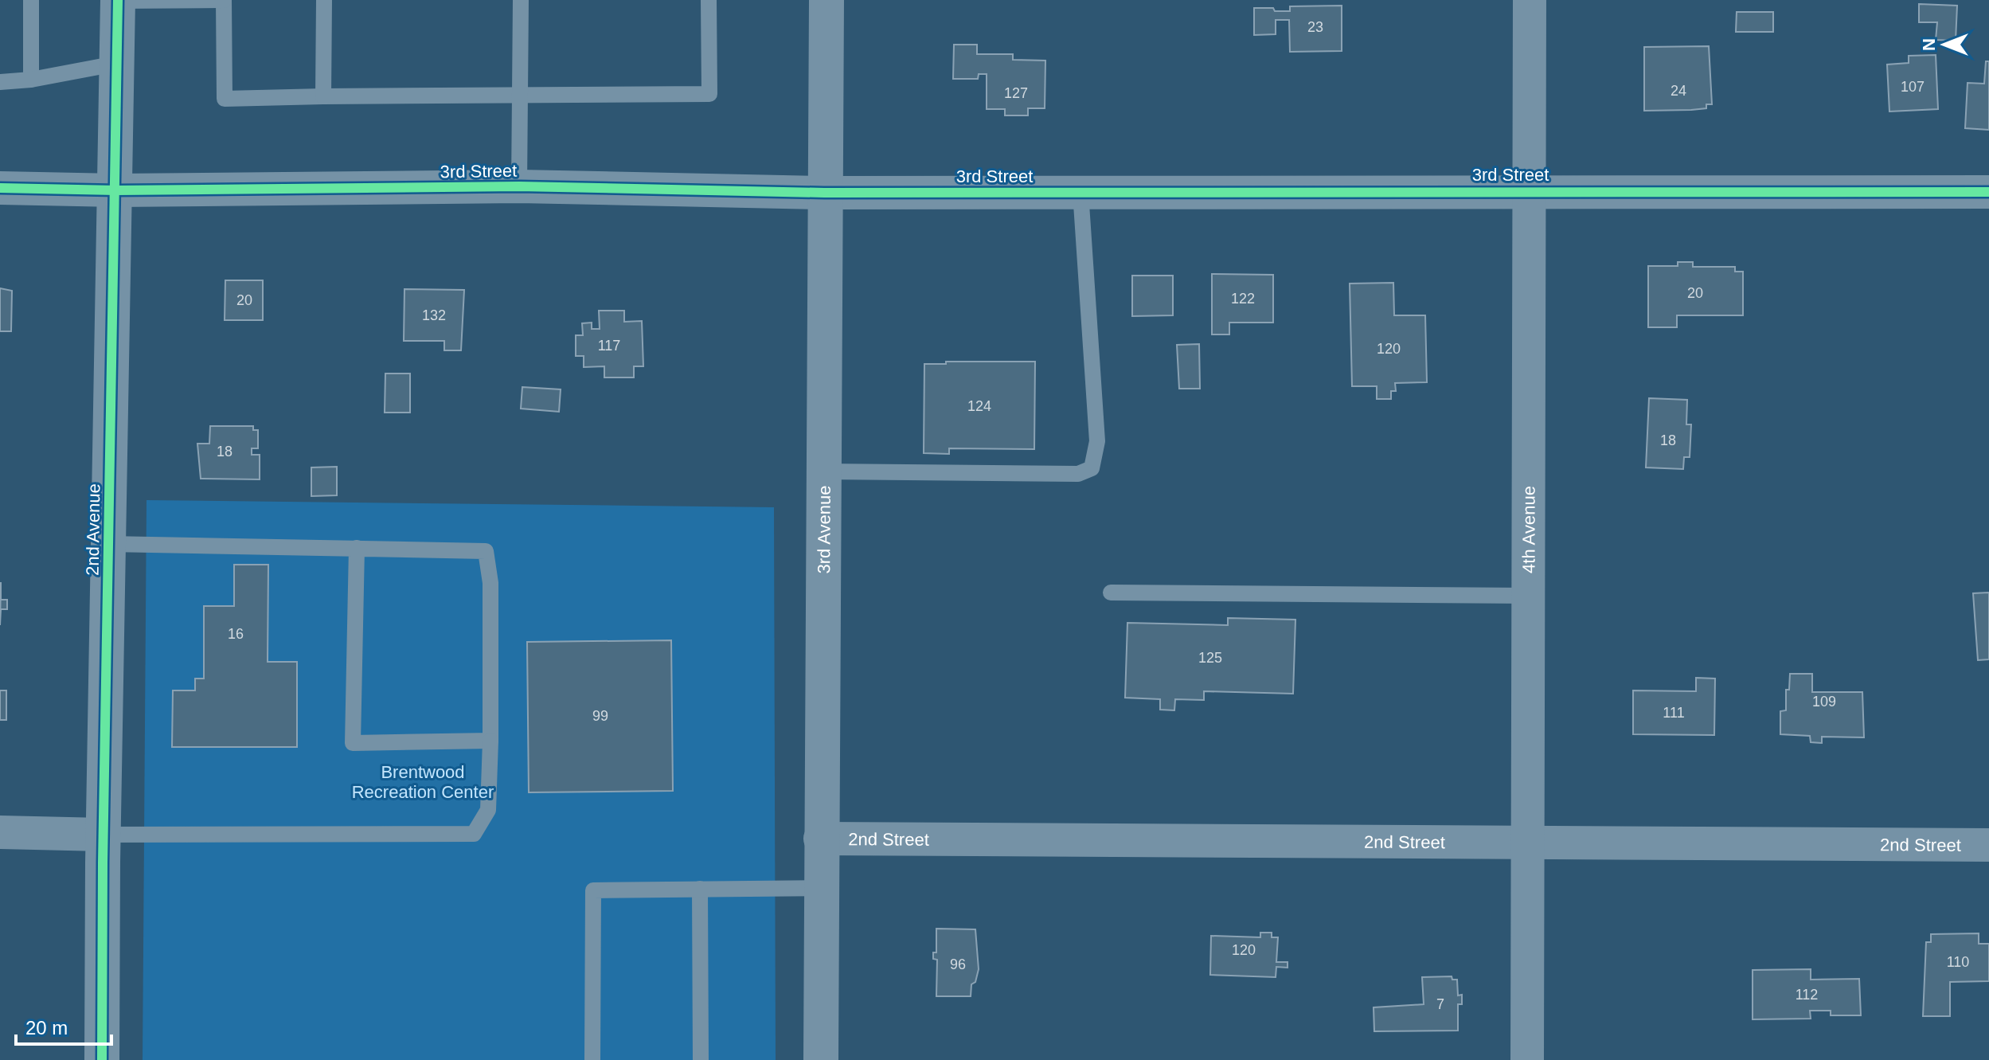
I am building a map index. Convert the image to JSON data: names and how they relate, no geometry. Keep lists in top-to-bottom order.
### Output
{
  "streets": {
    "street": [
      "3rd Street",
      "2nd Avenue",
      "3rd Avenue",
      "4th Avenue",
      "2nd Street"
    ]
  },
  "crossings": [
    ["3rd Street", "2nd Avenue"],
    ["3rd Street", "3rd Avenue"],
    ["3rd Street", "4th Avenue"],
    ["3rd Avenue", "2nd Street"],
    ["4th Avenue", "2nd Street"]
  ],
  "parks": ["Brentwood Recreation Center"],
  "house_numbers": [
    "23",
    "107",
    "24",
    "127",
    "20",
    "122",
    "20",
    "132",
    "117",
    "120",
    "124",
    "18",
    "18",
    "16",
    "125",
    "109",
    "111",
    "99",
    "120",
    "110",
    "96",
    "112",
    "7"
  ],
  "scale_bar": "20 m",
  "north": "left"
}
